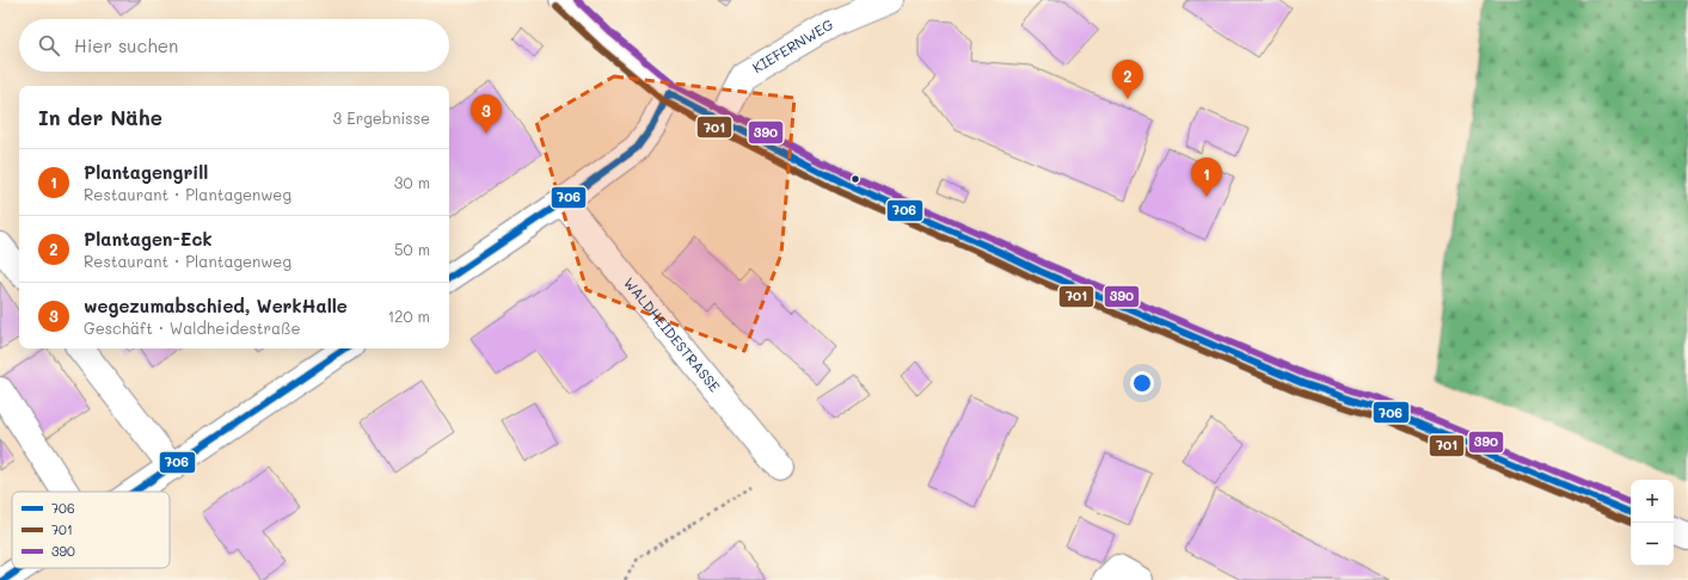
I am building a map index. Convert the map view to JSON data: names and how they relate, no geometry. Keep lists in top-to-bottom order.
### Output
{
  "streets": {
    "street": ["KIEFERNWEG", "WALDHEIDESTRASSE"]
  },
  "lines": ["transit line 390", "transit line 701", "transit line 706"],
  "legend": ["706", "701", "390"],
  "page": {
    "search": "Hier suchen",
    "pins": ["2", "3", "1"],
    "heading": ["In der Nähe", "3 Ergebnisse"],
    "list": [
      {
        "mark": "1",
        "name": "Plantagengrill",
        "note": "Restaurant · Plantagenweg",
        "value": "30 m"
      },
      {
        "mark": "2",
        "name": "Plantagen-Eck",
        "note": "Restaurant · Plantagenweg",
        "value": "50 m"
      },
      {
        "mark": "3",
        "name": "wegezumabschied, WerkHalle",
        "note": "Geschäft · Waldheidestraße",
        "value": "120 m"
      }
    ],
    "map_buttons": ["+", "−"]
  }
}
